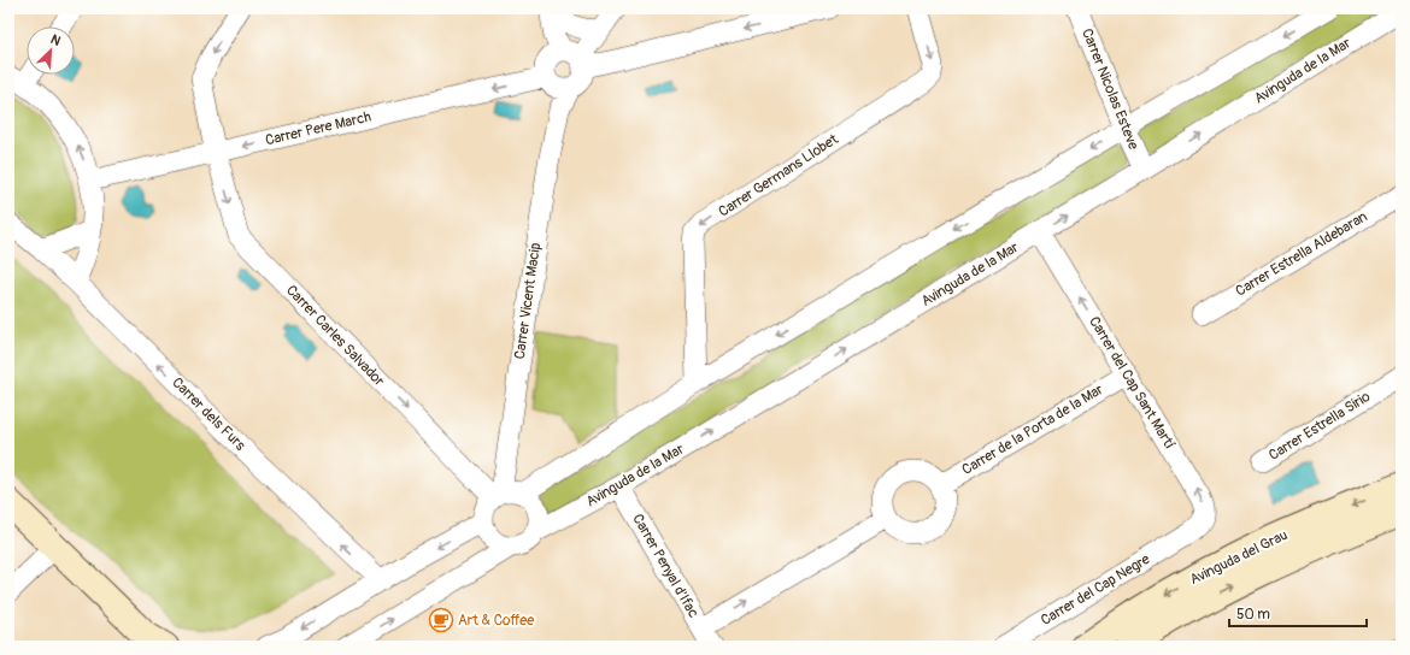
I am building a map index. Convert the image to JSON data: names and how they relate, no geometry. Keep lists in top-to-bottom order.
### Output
{
  "streets": {
    "main road": ["Avinguda del Grau"],
    "street": [
      "Avinguda de la Mar",
      "Carrer Nicolas Esteve",
      "Carrer Pere March",
      "Carrer Germans Llobet",
      "Carrer Estrella Aldebaran",
      "Carrer Vicent Macip",
      "Carrer Carles Salvador",
      "Carrer del Cap Sant Martí",
      "Carrer dels Furs",
      "Carrer Estrella Sirio",
      "Carrer de la Porta de la Mar",
      "Carrer Penyal d'Ifac",
      "Carrer del Cap Negre"
    ]
  },
  "crossings": [
    ["Avinguda de la Mar", "Carrer Nicolas Esteve"],
    ["Avinguda de la Mar", "Carrer Vicent Macip"],
    ["Avinguda de la Mar", "Carrer Carles Salvador"],
    ["Avinguda de la Mar", "Carrer del Cap Sant Martí"],
    ["Avinguda de la Mar", "Carrer Penyal d'Ifac"],
    ["Carrer Pere March", "Carrer Vicent Macip"],
    ["Carrer Pere March", "Carrer Carles Salvador"],
    ["Carrer Vicent Macip", "Carrer Carles Salvador"],
    ["Carrer del Cap Sant Martí", "Carrer de la Porta de la Mar"],
    ["Carrer del Cap Sant Martí", "Carrer del Cap Negre"]
  ],
  "one_way": [
    "Carrer Pere March",
    "Carrer Germans Llobet",
    "Carrer Carles Salvador",
    "Carrer del Cap Sant Martí",
    "Carrer dels Furs"
  ],
  "places": {
    "cafe": ["Art & Coffee"]
  },
  "scale_bar": "50 m",
  "north": "top right"
}
